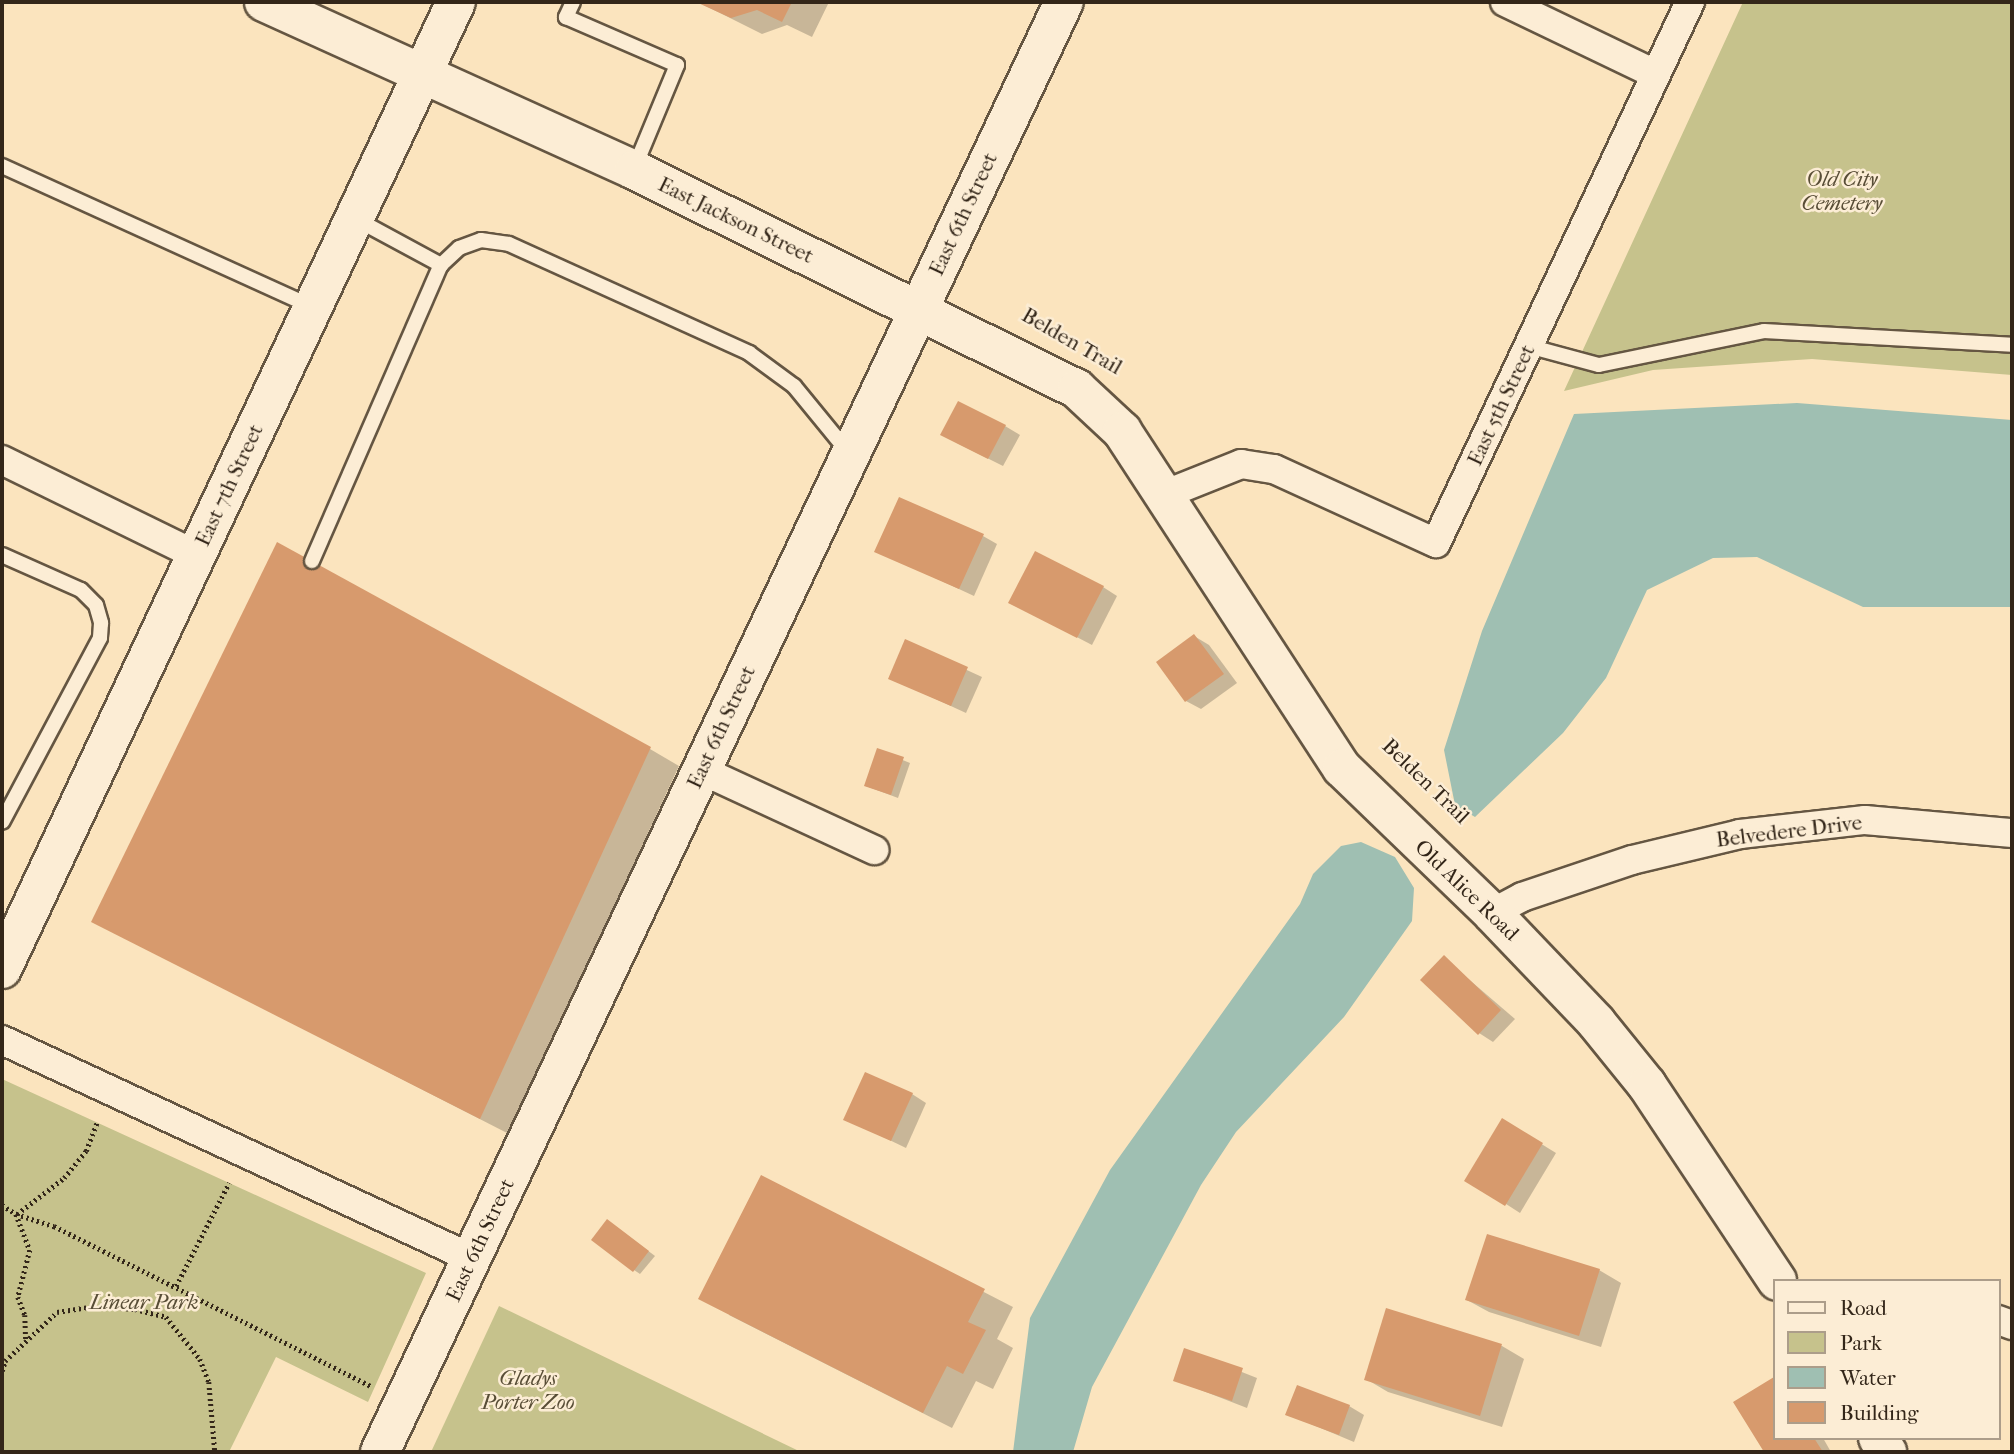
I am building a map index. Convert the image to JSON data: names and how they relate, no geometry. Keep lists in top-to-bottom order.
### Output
{
  "streets": {
    "main road": [
      "East 6th Street",
      "East Jackson Street",
      "East 7th Street",
      "Old Alice Road"
    ],
    "street": ["East 5th Street", "Belvedere Drive"]
  },
  "crossings": [
    ["East 6th Street", "East Jackson Street"],
    ["East Jackson Street", "East 5th Street"],
    ["East Jackson Street", "East 7th Street"],
    ["East Jackson Street", "Old Alice Road"],
    ["East 5th Street", "Old Alice Road"],
    ["Belvedere Drive", "Old Alice Road"]
  ],
  "parks": ["Old City Cemetery", "Linear Park", "Gladys Porter Zoo"],
  "legend": [
    "Road",
    "Park",
    "Water",
    "Building"
  ]
}
